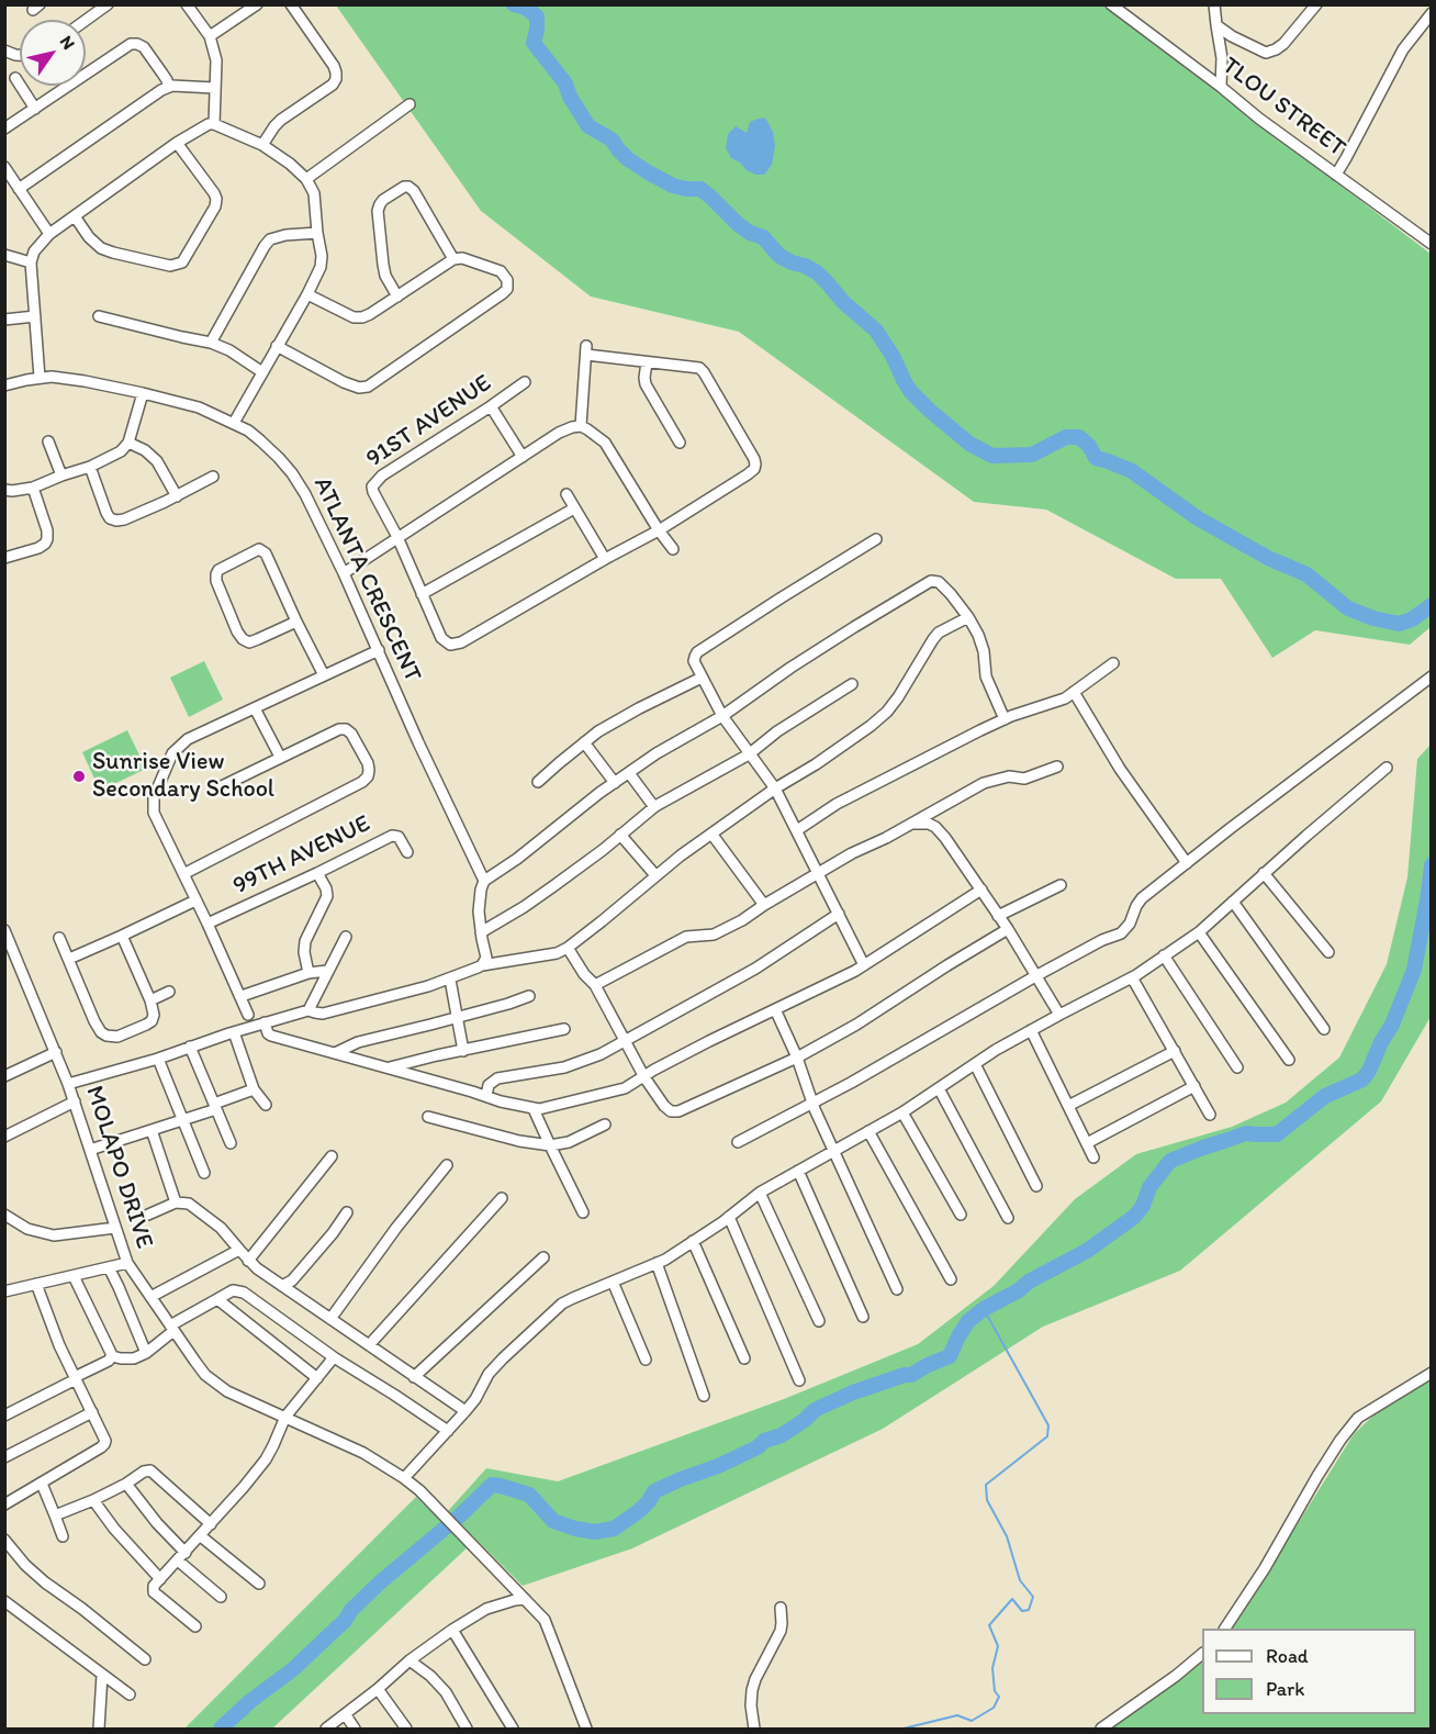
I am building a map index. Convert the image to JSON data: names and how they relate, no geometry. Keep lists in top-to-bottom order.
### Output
{
  "streets": {
    "street": [
      "TLOU STREET",
      "91ST AVENUE",
      "ATLANTA CRESCENT",
      "99TH AVENUE",
      "MOLAPO DRIVE"
    ]
  },
  "places": ["Sunrise View Secondary School"],
  "legend": ["Road", "Park"],
  "north": "top right"
}
